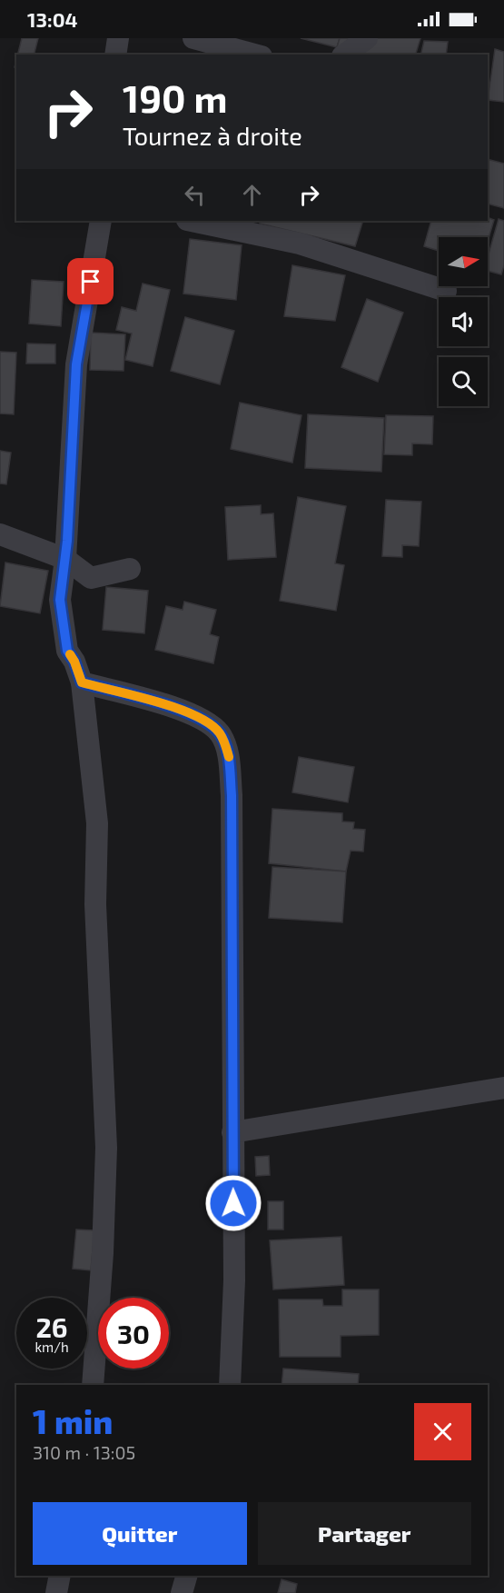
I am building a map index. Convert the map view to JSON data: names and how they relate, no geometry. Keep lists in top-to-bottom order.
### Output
{
  "north": "right",
  "page": {
    "status": "13:04",
    "turn": ["190 m", "Tournez à droite"],
    "speed": "26 km/h",
    "limit": "30",
    "heading": ["1 min", "310 m · 13:05"],
    "buttons": ["Quitter", "Partager"]
  }
}
